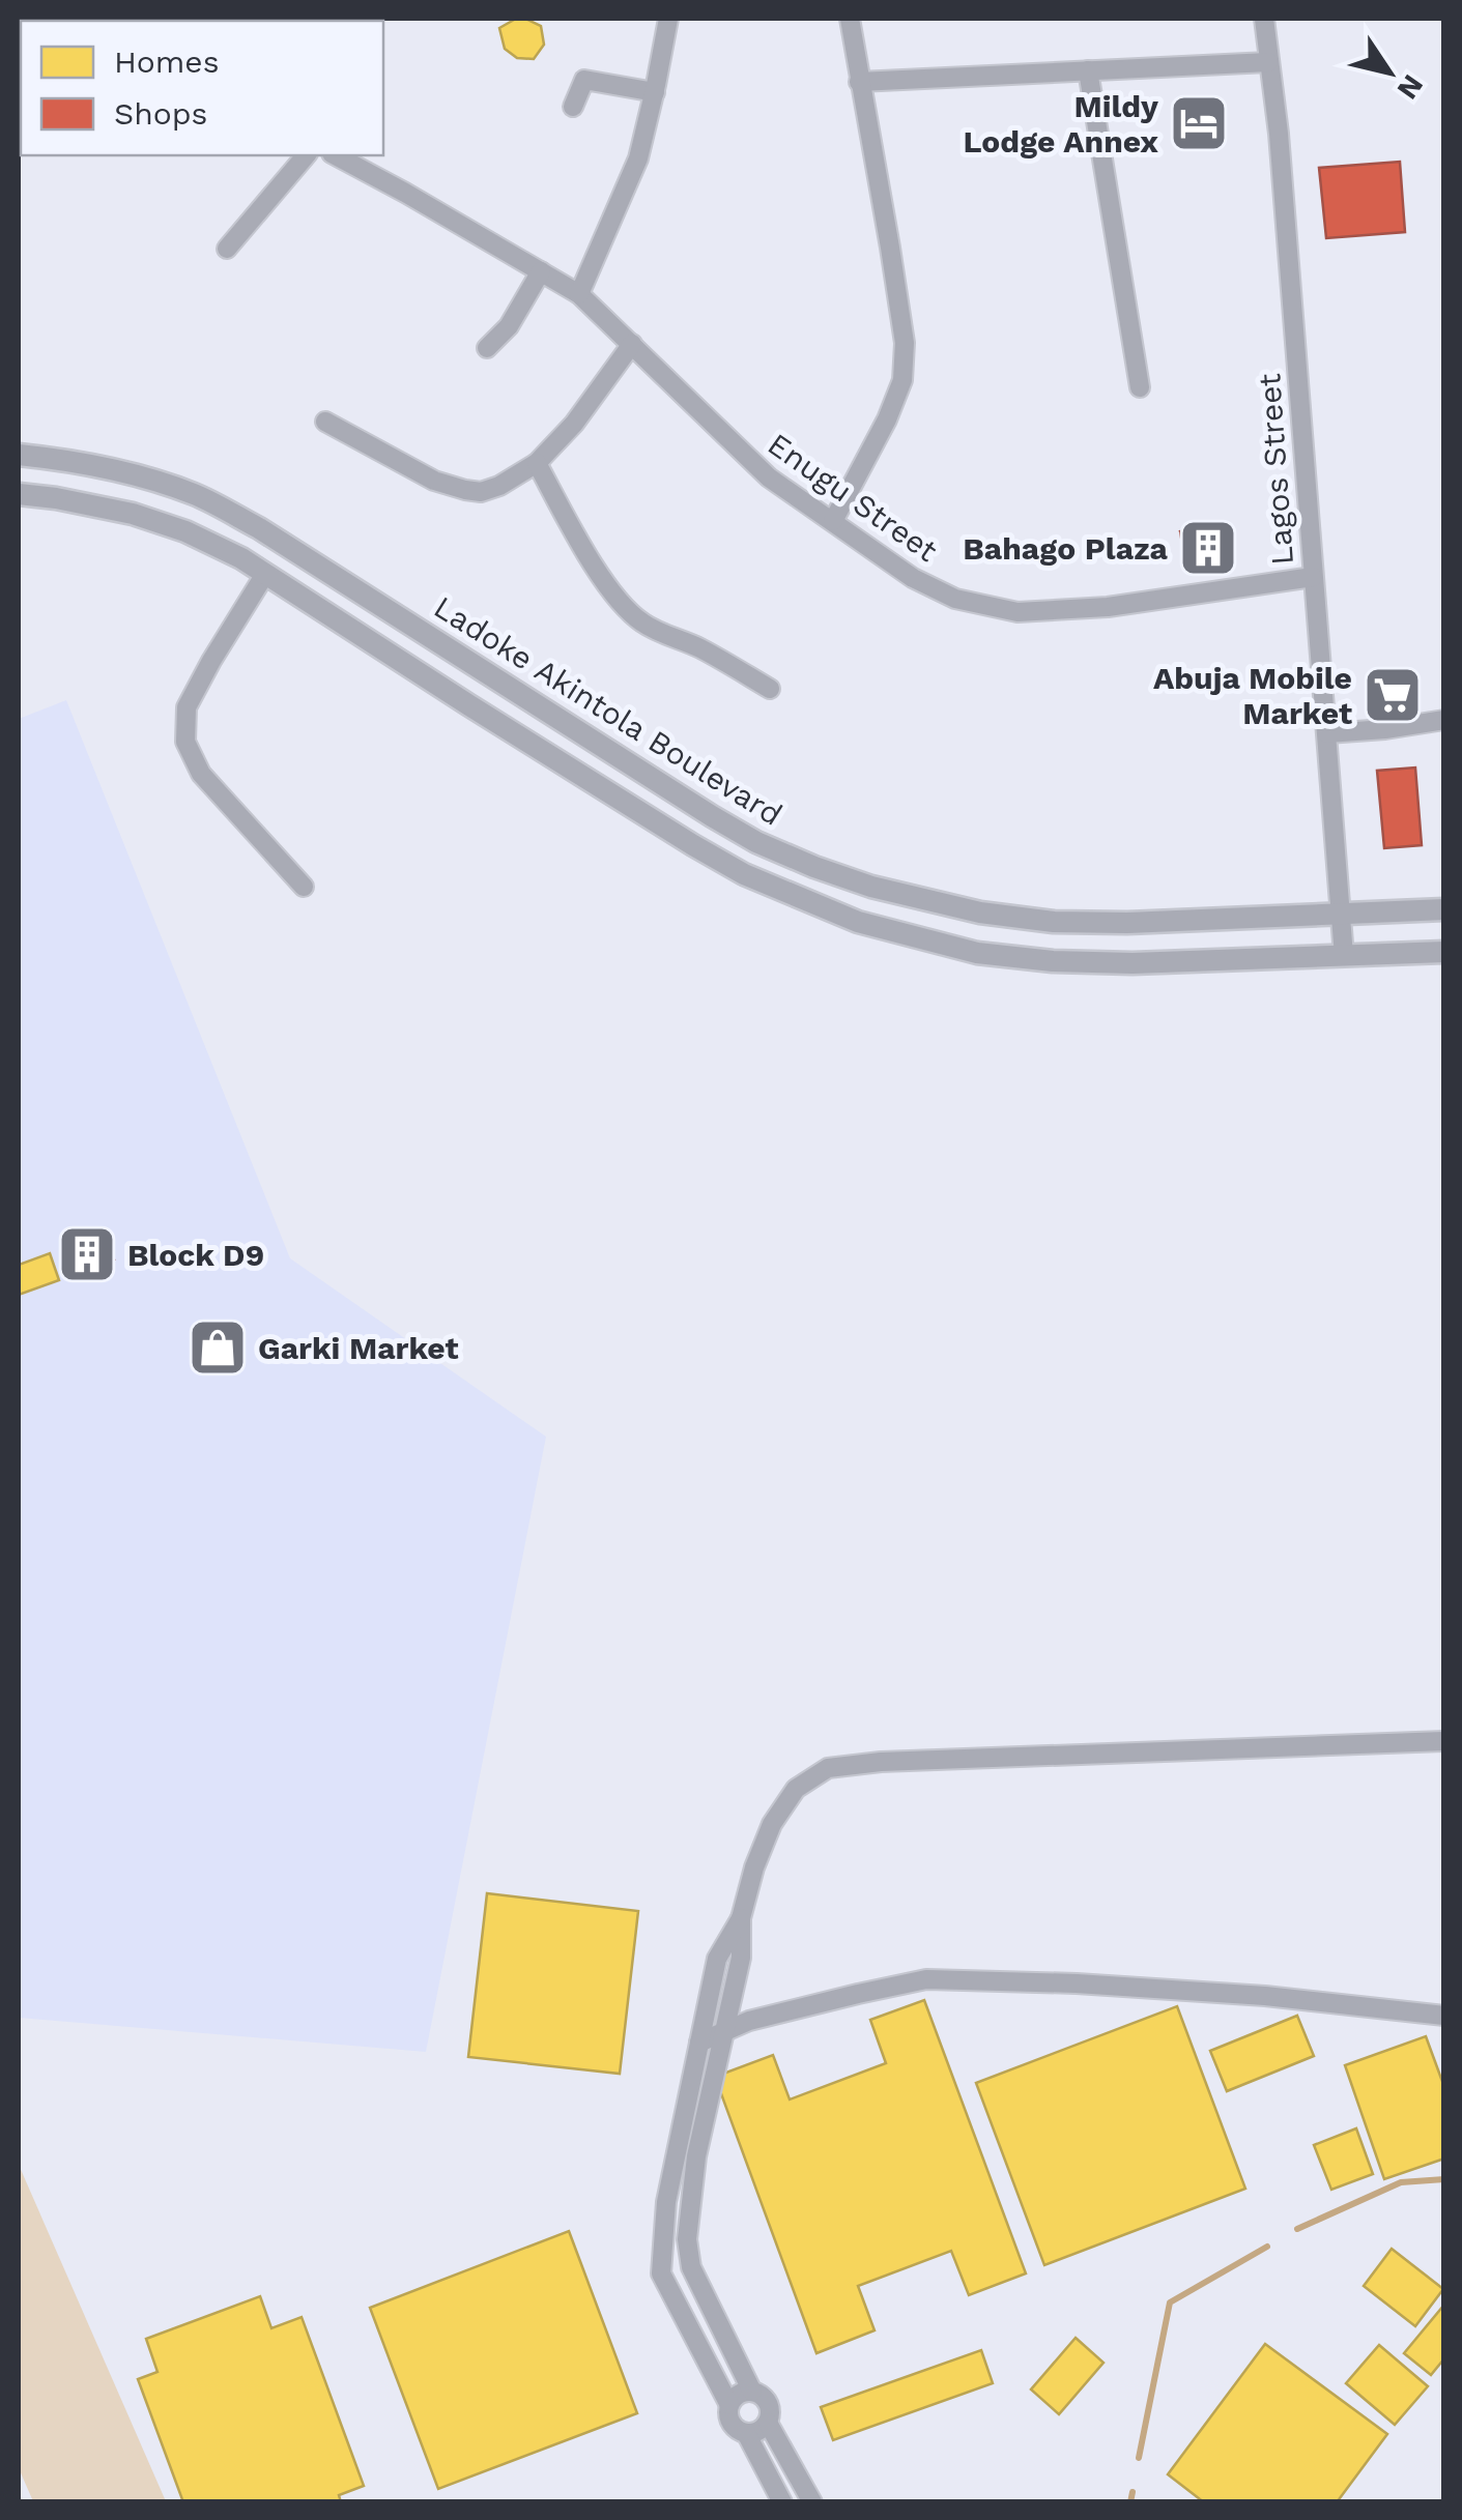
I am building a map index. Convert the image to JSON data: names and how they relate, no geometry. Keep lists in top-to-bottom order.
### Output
{
  "streets": {
    "street": ["Lagos Street", "Enugu Street", "Ladoke Akintola Boulevard"]
  },
  "crossings": [
    ["Lagos Street", "Enugu Street"],
    ["Lagos Street", "Ladoke Akintola Boulevard"]
  ],
  "places": {
    "hotel": ["Mildy Lodge Annex"],
    "building": ["Bahago Plaza", "Block D9"],
    "supermarket": ["Abuja Mobile Market"],
    "shop": ["Garki Market"]
  },
  "legend": ["Homes", "Shops"],
  "north": "bottom right"
}
